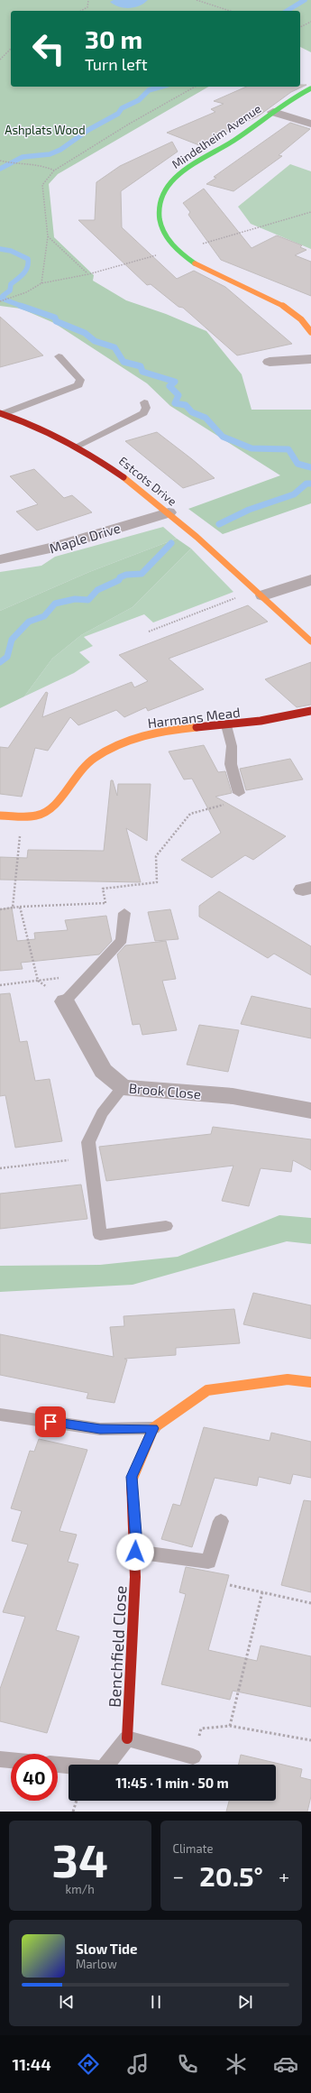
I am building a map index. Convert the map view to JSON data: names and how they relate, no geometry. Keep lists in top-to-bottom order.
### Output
{
  "streets": {
    "street": [
      "Mindelheim Avenue",
      "Estcots Drive",
      "Maple Drive",
      "Harmans Mead",
      "Brook Close",
      "Benchfield Close"
    ]
  },
  "crossings": [
    ["Estcots Drive", "Maple Drive"]
  ],
  "parks": ["Ashplats Wood"],
  "page": {
    "turn": ["30 m", "Turn left"],
    "limit": "40",
    "trip": "11:45 · 1 min · 50 m",
    "tile": [
      ["34", "km/h"],
      "Climate"
    ],
    "heat": ["−", "20.5°", "+"],
    "song": ["Slow Tide", "Marlow"],
    "tabs": "11:44"
  }
}
